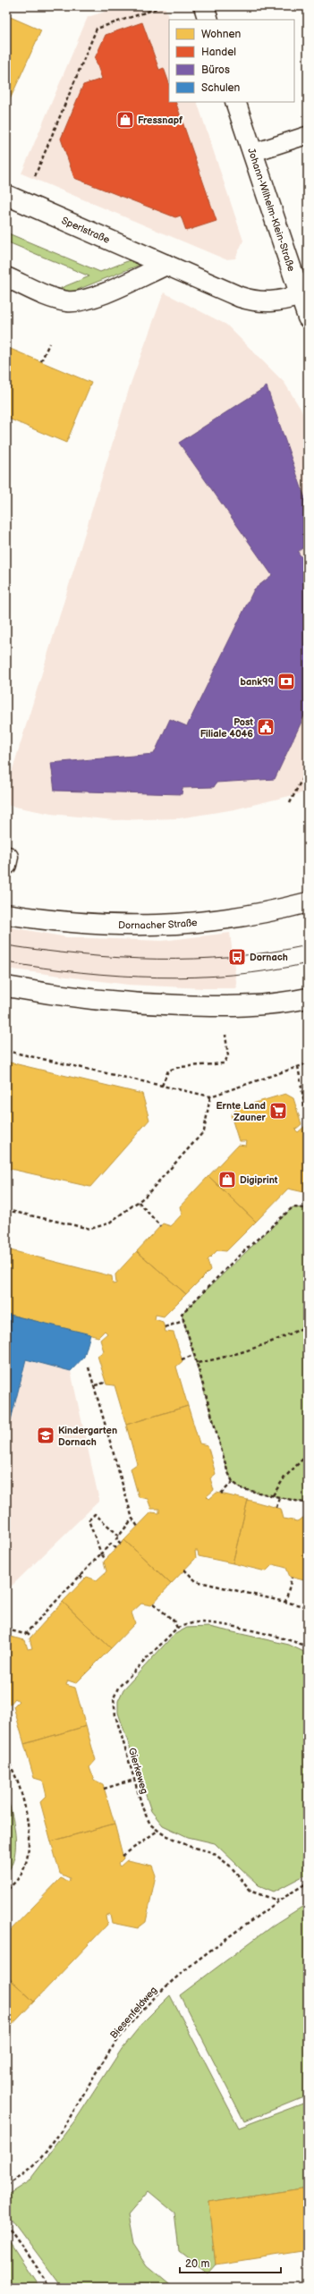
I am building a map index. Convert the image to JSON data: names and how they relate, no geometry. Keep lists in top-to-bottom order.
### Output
{
  "streets": {
    "street": ["Johann-Wilhelm-Klein-Straße", "Sperlstraße", "Dornacher Straße"],
    "path": ["Gierkeweg", "Biesenfeldweg"]
  },
  "crossings": [
    ["Johann-Wilhelm-Klein-Straße", "Sperlstraße"],
    ["Gierkeweg", "Biesenfeldweg"]
  ],
  "places": {
    "shop": ["Fressnapf", "Digiprint"],
    "bank": ["bank99"],
    "public building": ["Post Filiale 4046"],
    "bus stop": ["Dornach"],
    "supermarket": ["Ernte Land Zauner"],
    "school or university": ["Kindergarten Dornach"]
  },
  "legend": [
    "Wohnen",
    "Handel",
    "Büros",
    "Schulen"
  ],
  "scale_bar": "20 m"
}
